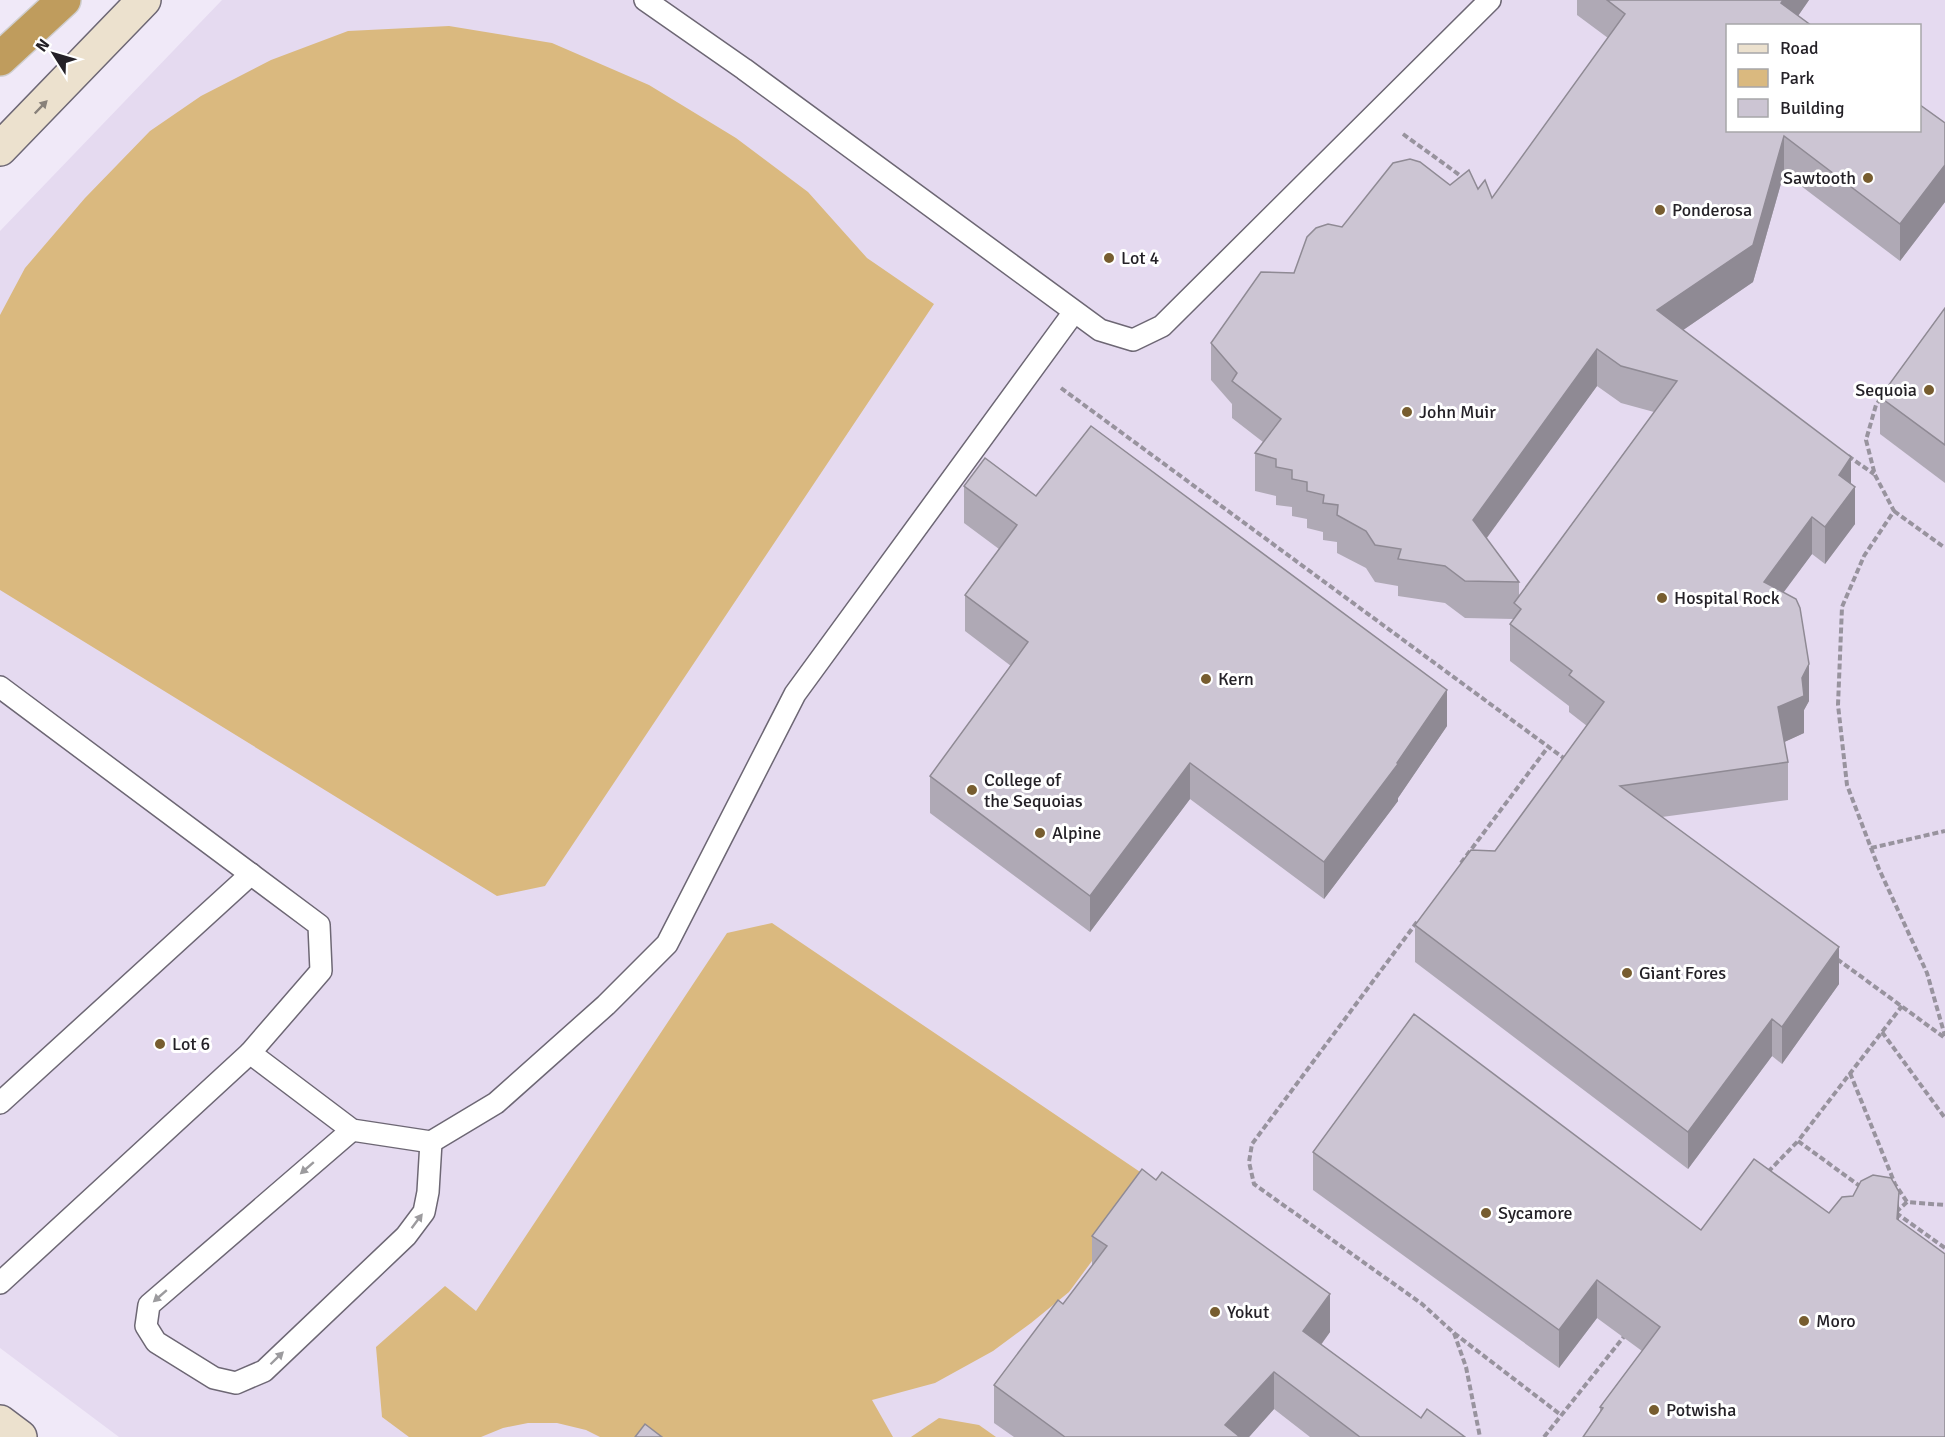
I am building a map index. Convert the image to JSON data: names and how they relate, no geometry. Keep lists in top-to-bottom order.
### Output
{
  "places": [
    "Sawtooth",
    "Ponderosa",
    "Lot 4",
    "Sequoia",
    "John Muir",
    "Hospital Rock",
    "Kern",
    "College of the Sequoias",
    "Alpine",
    "Giant Fores",
    "Lot 6",
    "Sycamore",
    "Yokut",
    "Moro",
    "Potwisha"
  ],
  "legend": ["Road", "Park", "Building"],
  "north": "top left"
}
